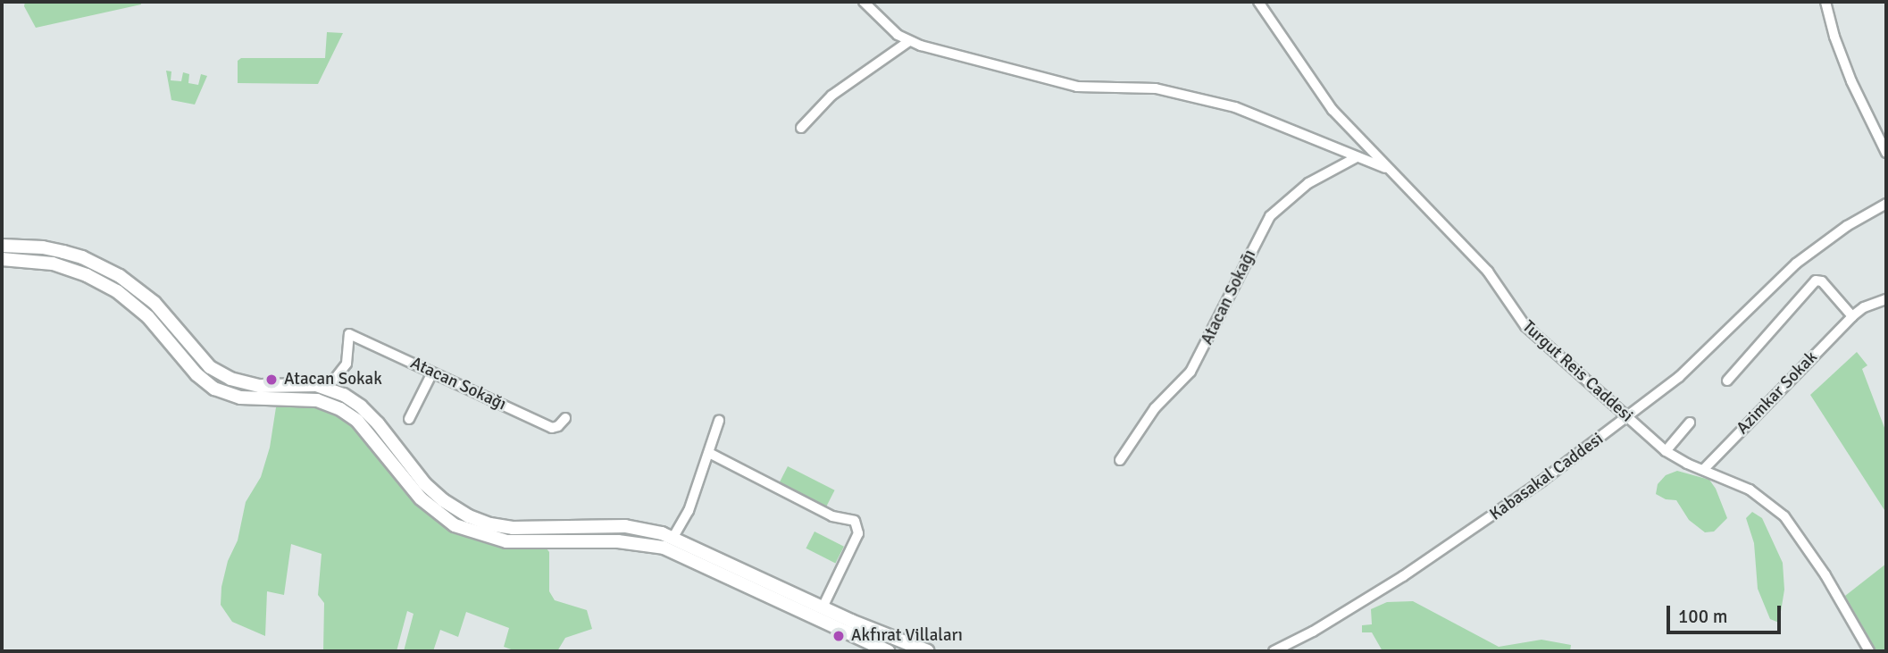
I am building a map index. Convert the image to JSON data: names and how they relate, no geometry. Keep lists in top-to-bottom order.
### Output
{
  "streets": {
    "street": [
      "Atacan Sokağı",
      "Turgut Reis Caddesi",
      "Azimkar Sokak",
      "Kabasakal Caddesi"
    ]
  },
  "crossings": [
    ["Turgut Reis Caddesi", "Azimkar Sokak"],
    ["Turgut Reis Caddesi", "Kabasakal Caddesi"]
  ],
  "places": ["Atacan Sokak", "Akfırat Villaları"],
  "scale_bar": "100 m"
}
